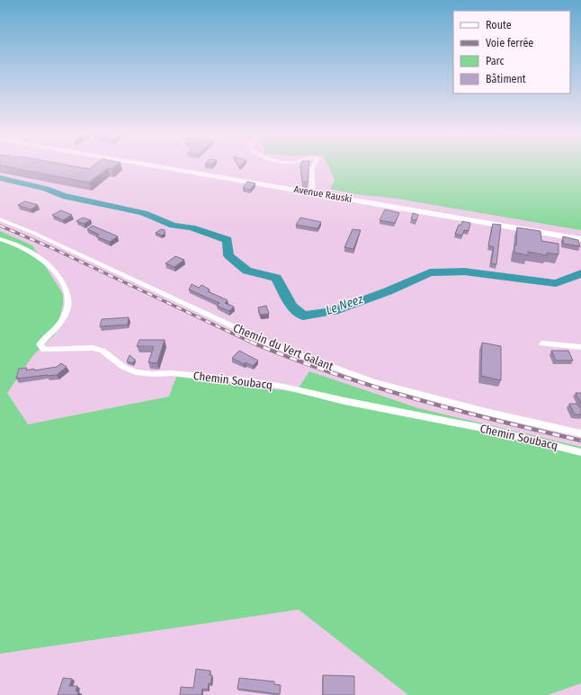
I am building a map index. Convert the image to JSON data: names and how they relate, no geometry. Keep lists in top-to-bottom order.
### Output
{
  "streets": {
    "main road": ["Avenue Rauski"],
    "street": ["Chemin du Vert Galant", "Chemin Soubacq"]
  },
  "water": ["Le Neez"],
  "legend": [
    "Route",
    "Voie ferrée",
    "Parc",
    "Bâtiment"
  ]
}
